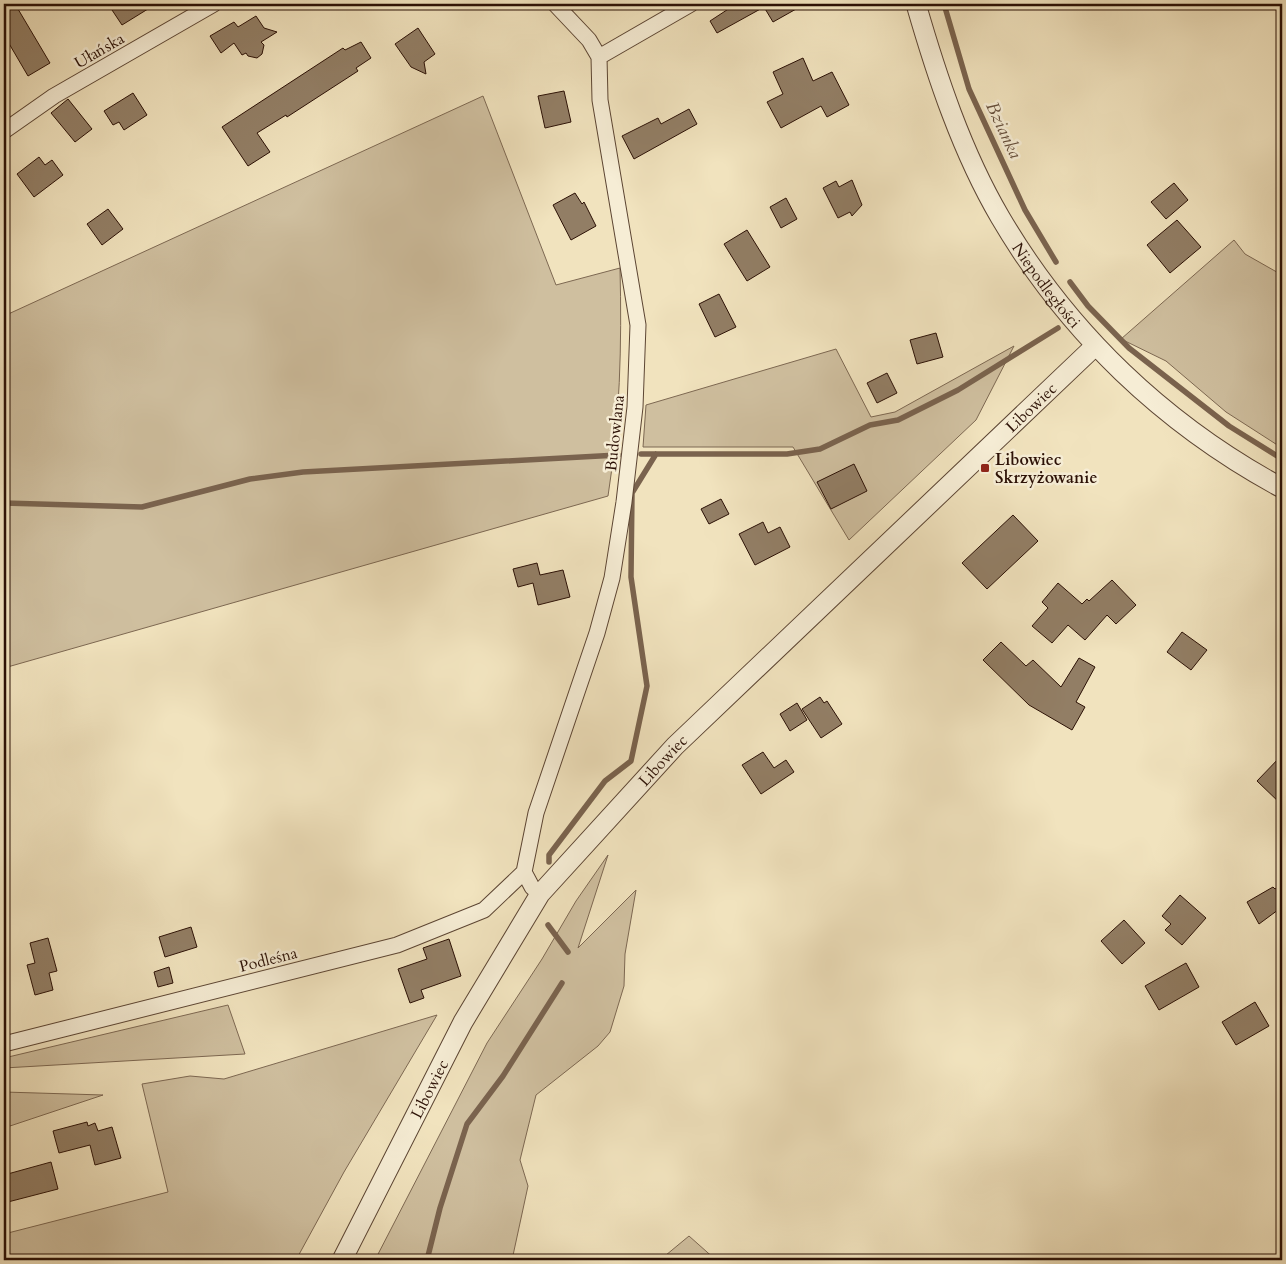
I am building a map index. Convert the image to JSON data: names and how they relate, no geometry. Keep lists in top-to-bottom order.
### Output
{
  "streets": {
    "street": [
      "Ułańska",
      "Niepodległości",
      "Libowiec",
      "Budowlana",
      "Podleśna"
    ]
  },
  "crossings": [
    ["Niepodległości", "Libowiec"],
    ["Budowlana", "Podleśna"]
  ],
  "water": ["Bzianka"],
  "places": {
    "transit": ["Libowiec Skrzyżowanie"]
  }
}
